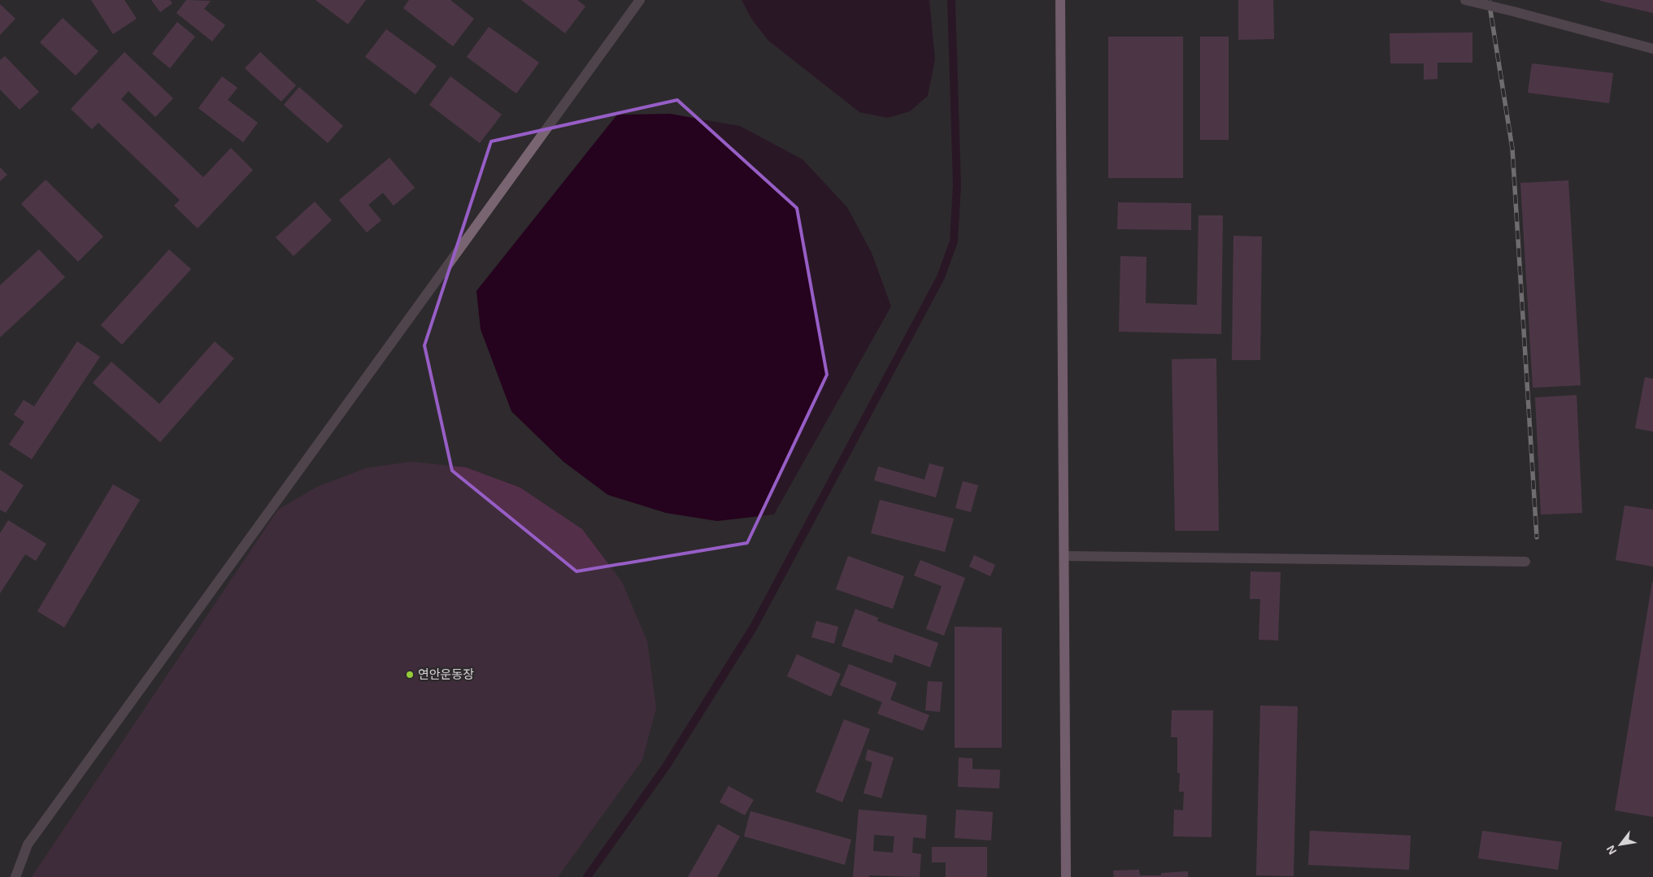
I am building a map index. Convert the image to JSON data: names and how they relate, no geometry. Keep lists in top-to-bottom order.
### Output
{
  "places": ["연안운동장"],
  "north": "bottom left"
}
